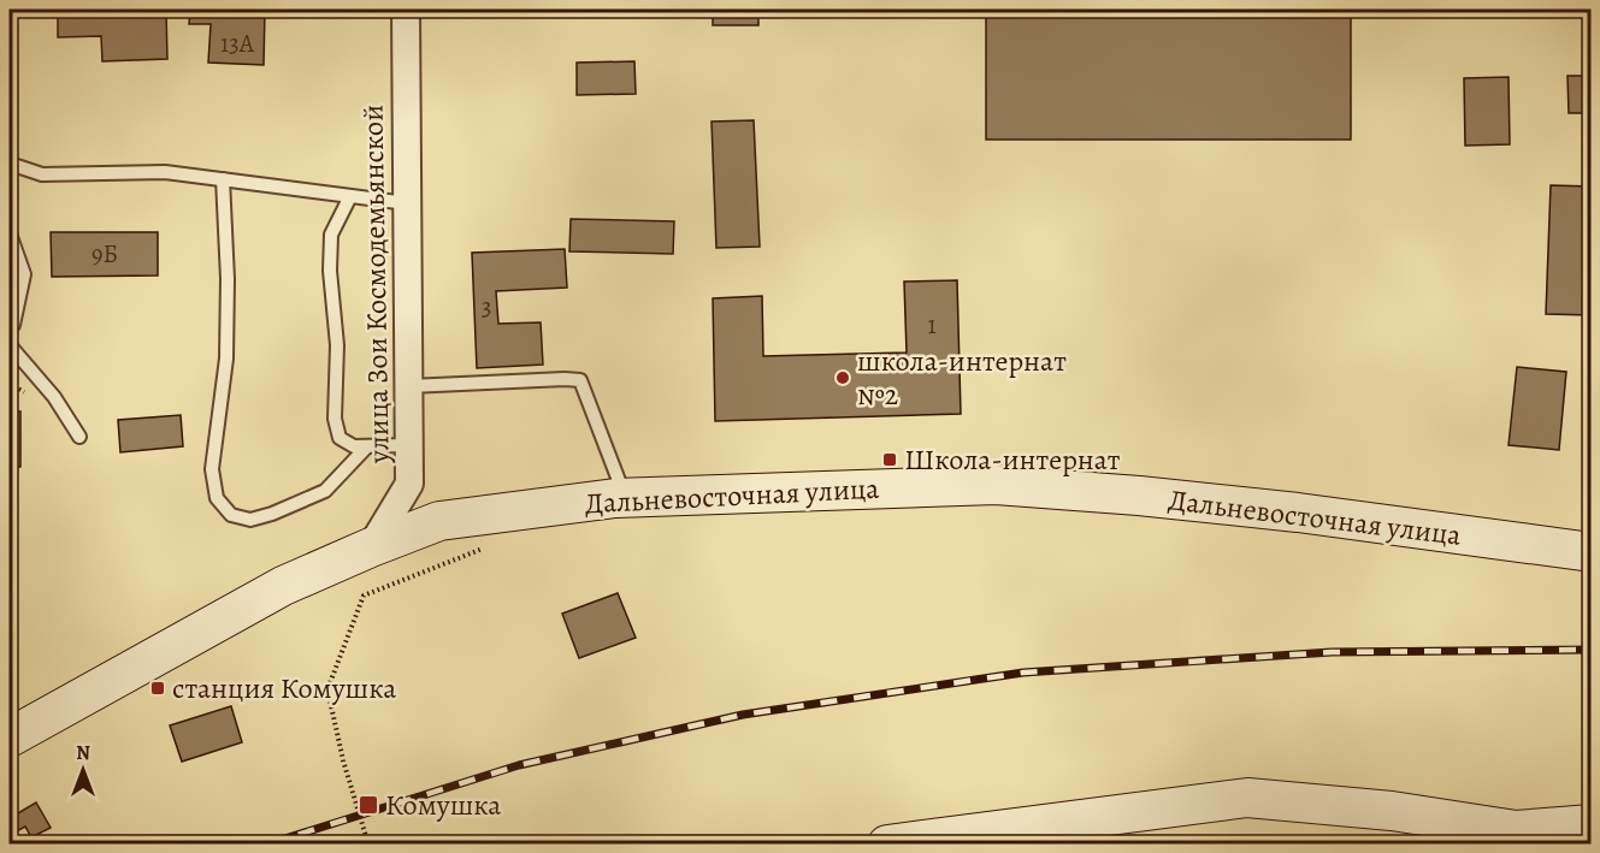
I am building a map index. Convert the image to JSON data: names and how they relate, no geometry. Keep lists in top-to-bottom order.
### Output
{
  "streets": {
    "street": ["улица Зои Космодемьянской", "Дальневосточная улица"]
  },
  "crossings": [
    ["улица Зои Космодемьянской", "Дальневосточная улица"]
  ],
  "places": {
    "other": ["школа-интернат №2"],
    "transit": ["Школа-интернат", "станция Комушка", "Комушка"]
  },
  "house_numbers": [
    "13А",
    "9Б",
    "3",
    "1"
  ],
  "north": "top"
}
